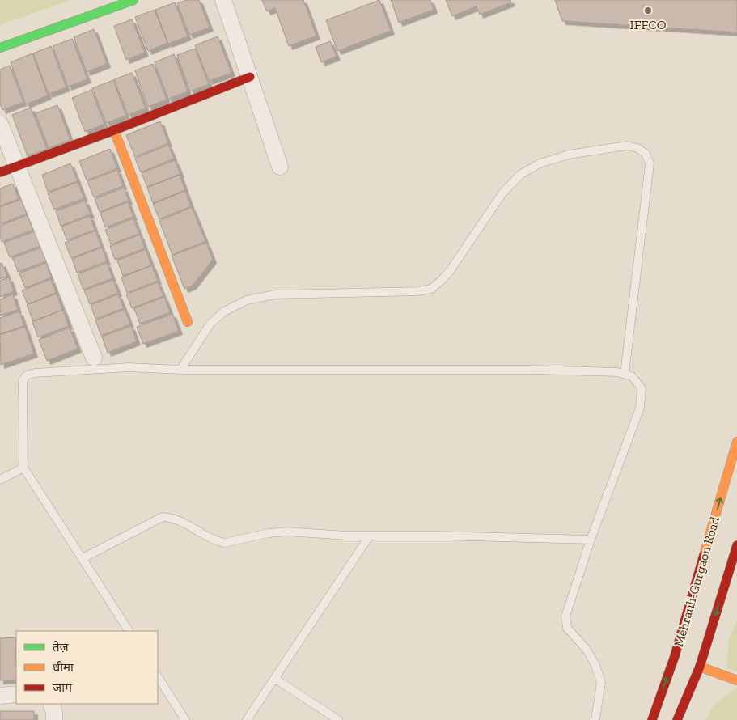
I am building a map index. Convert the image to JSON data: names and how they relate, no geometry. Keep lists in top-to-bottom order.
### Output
{
  "streets": {
    "street": ["Mehrauli-Gurgaon Road"]
  },
  "places": ["IFFCO"],
  "legend": ["तेज़", "धीमा", "जाम"]
}
